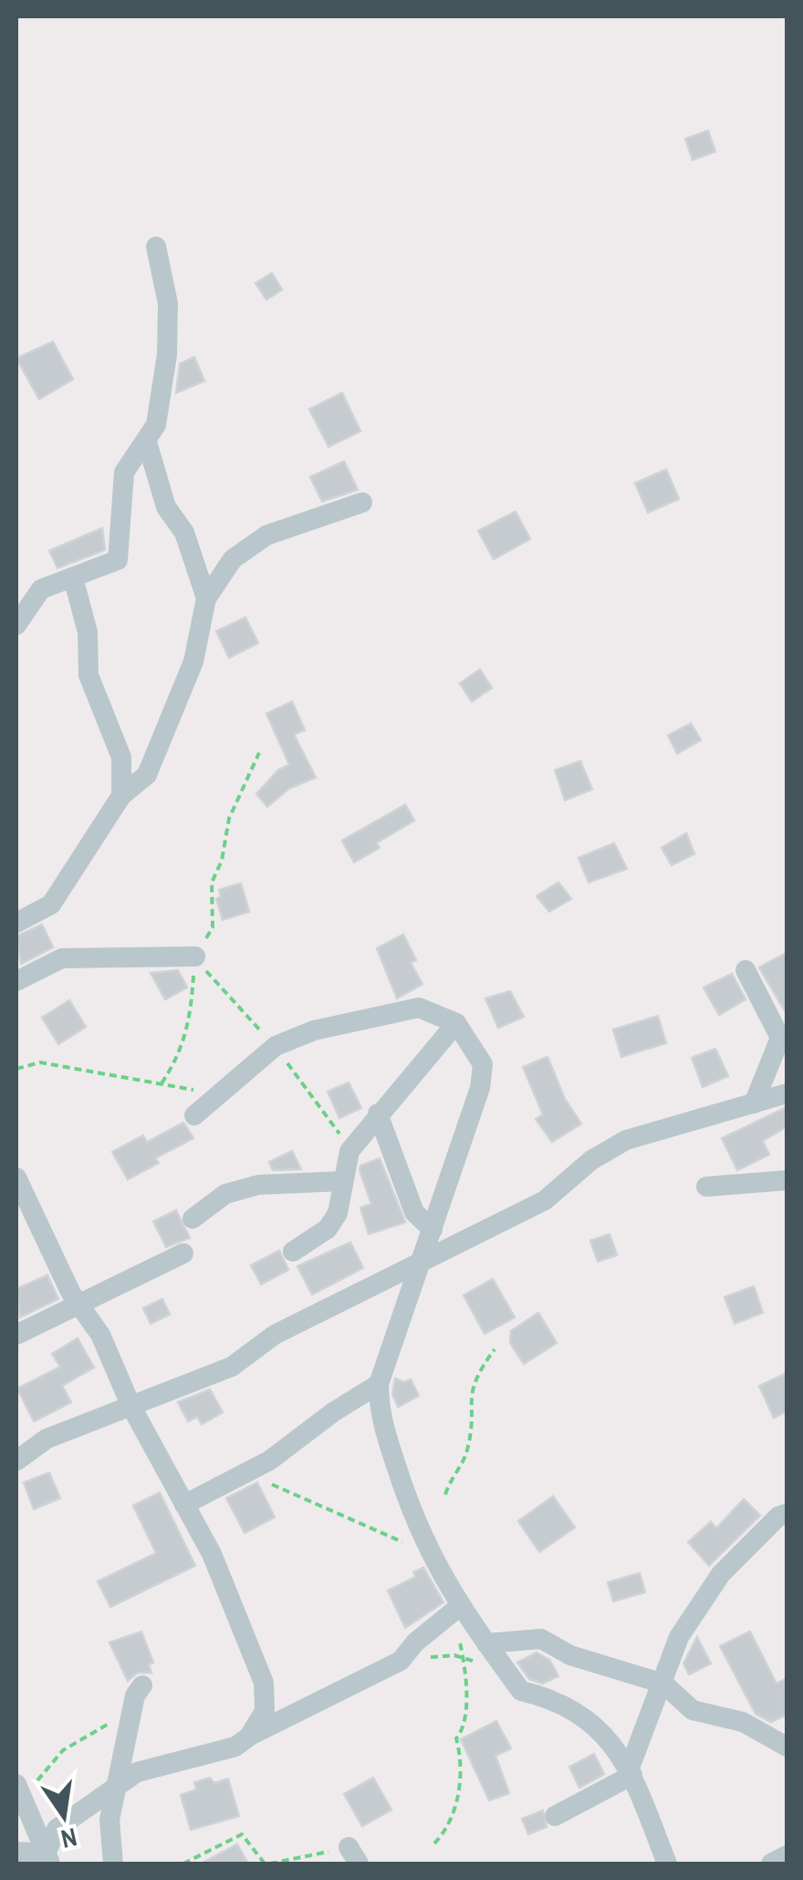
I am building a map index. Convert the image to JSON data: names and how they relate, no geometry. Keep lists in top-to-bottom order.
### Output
{
  "north": "bottom"
}
